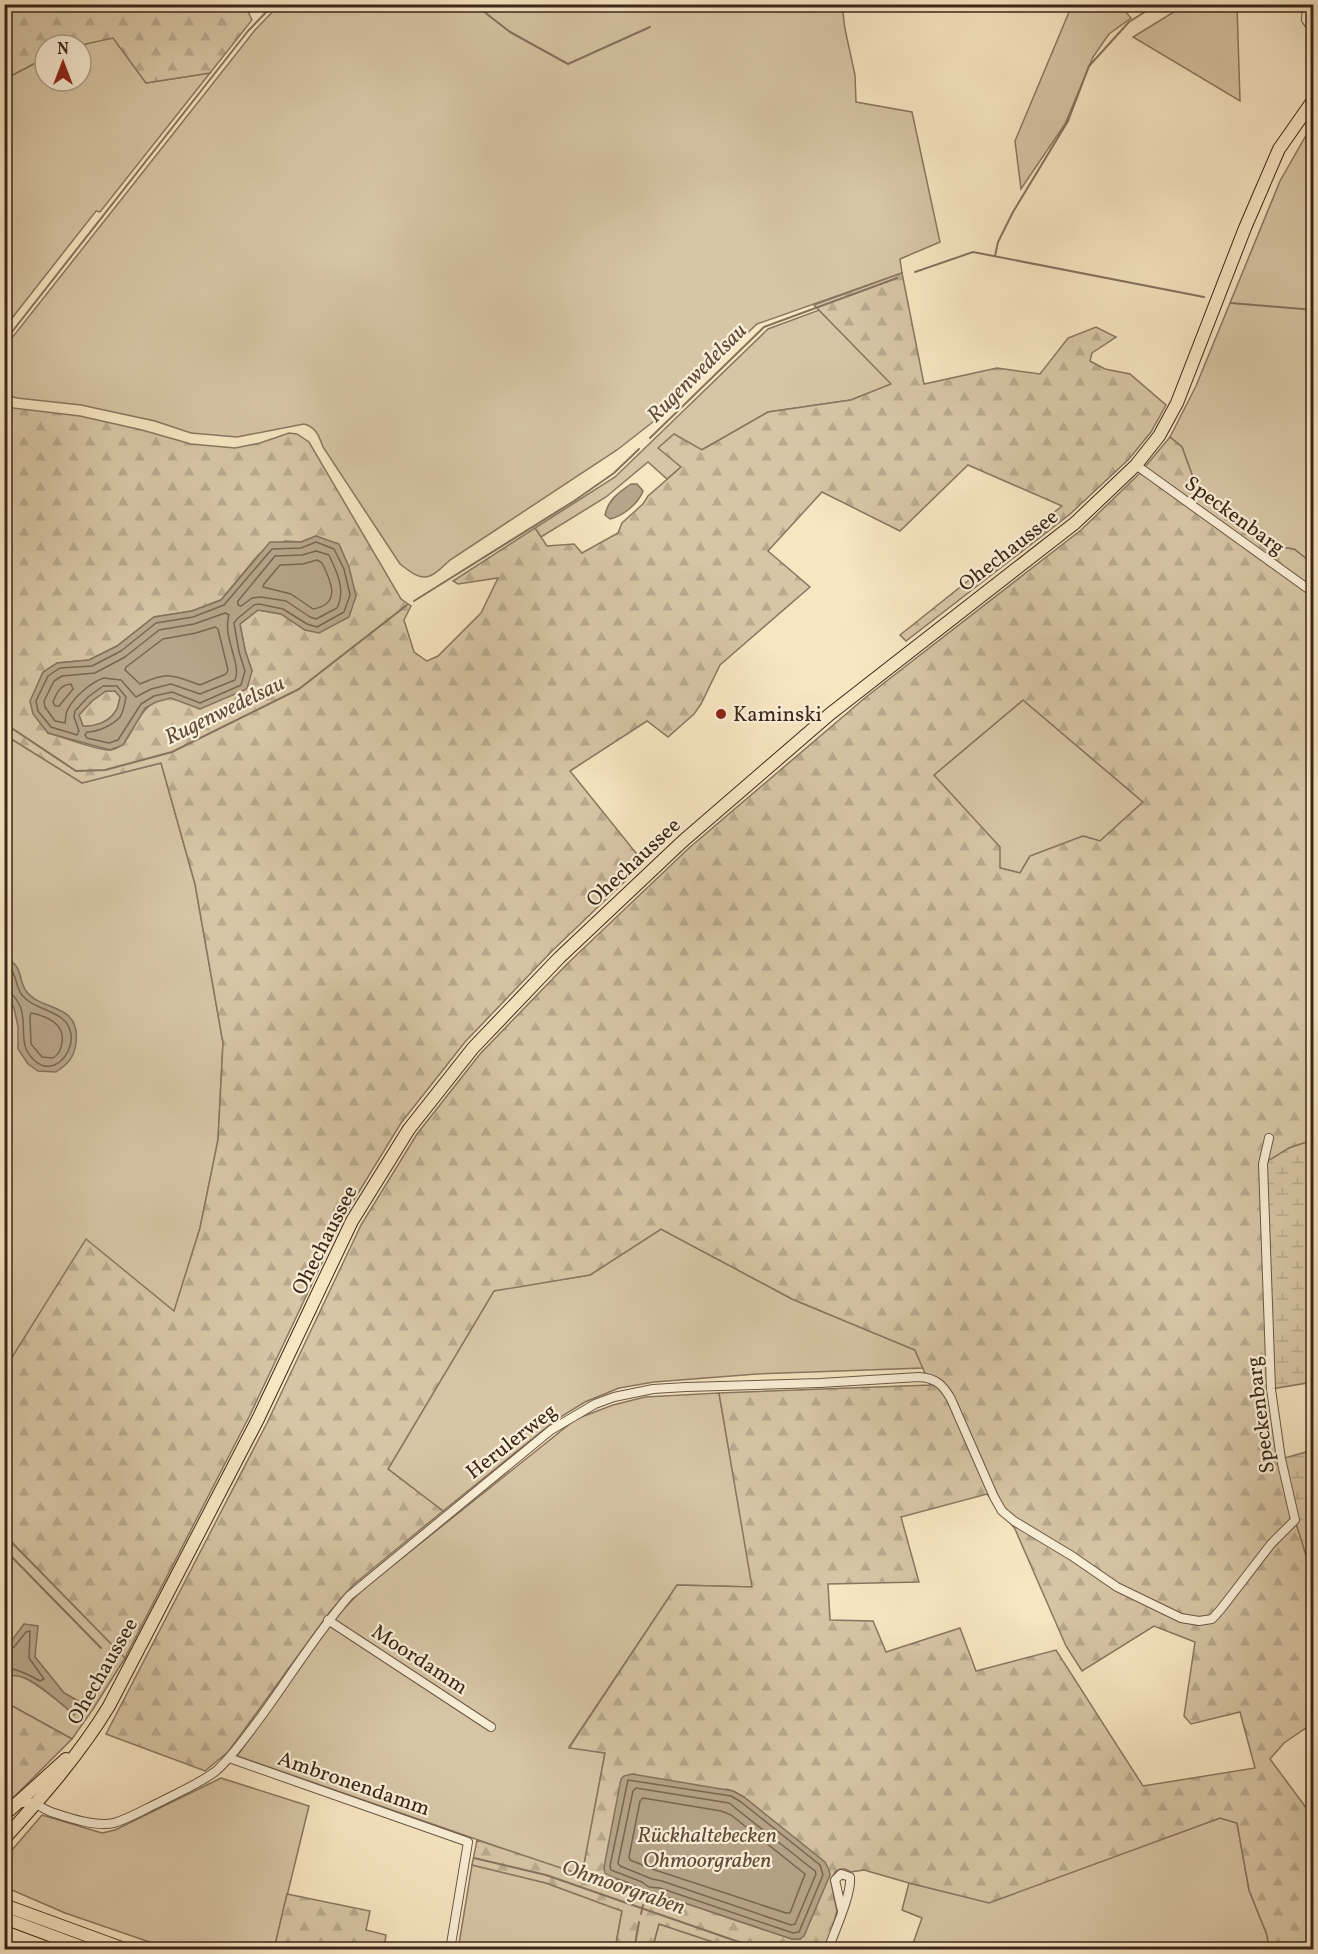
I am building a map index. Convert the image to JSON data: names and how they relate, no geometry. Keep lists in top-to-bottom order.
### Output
{
  "streets": {
    "main road": ["Ohechaussee"],
    "street": [
      "Speckenbarg",
      "Herulerweg",
      "Moordamm",
      "Ambronendamm"
    ]
  },
  "crossings": [
    ["Speckenbarg", "Ohechaussee"],
    ["Speckenbarg", "Herulerweg"],
    ["Herulerweg", "Moordamm"],
    ["Herulerweg", "Ambronendamm"]
  ],
  "water": ["Rugenwedelsau", "Rückhaltebecken Ohmoorgraben", "Ohmoorgraben"],
  "places": ["Kaminski"],
  "north": "top"
}
